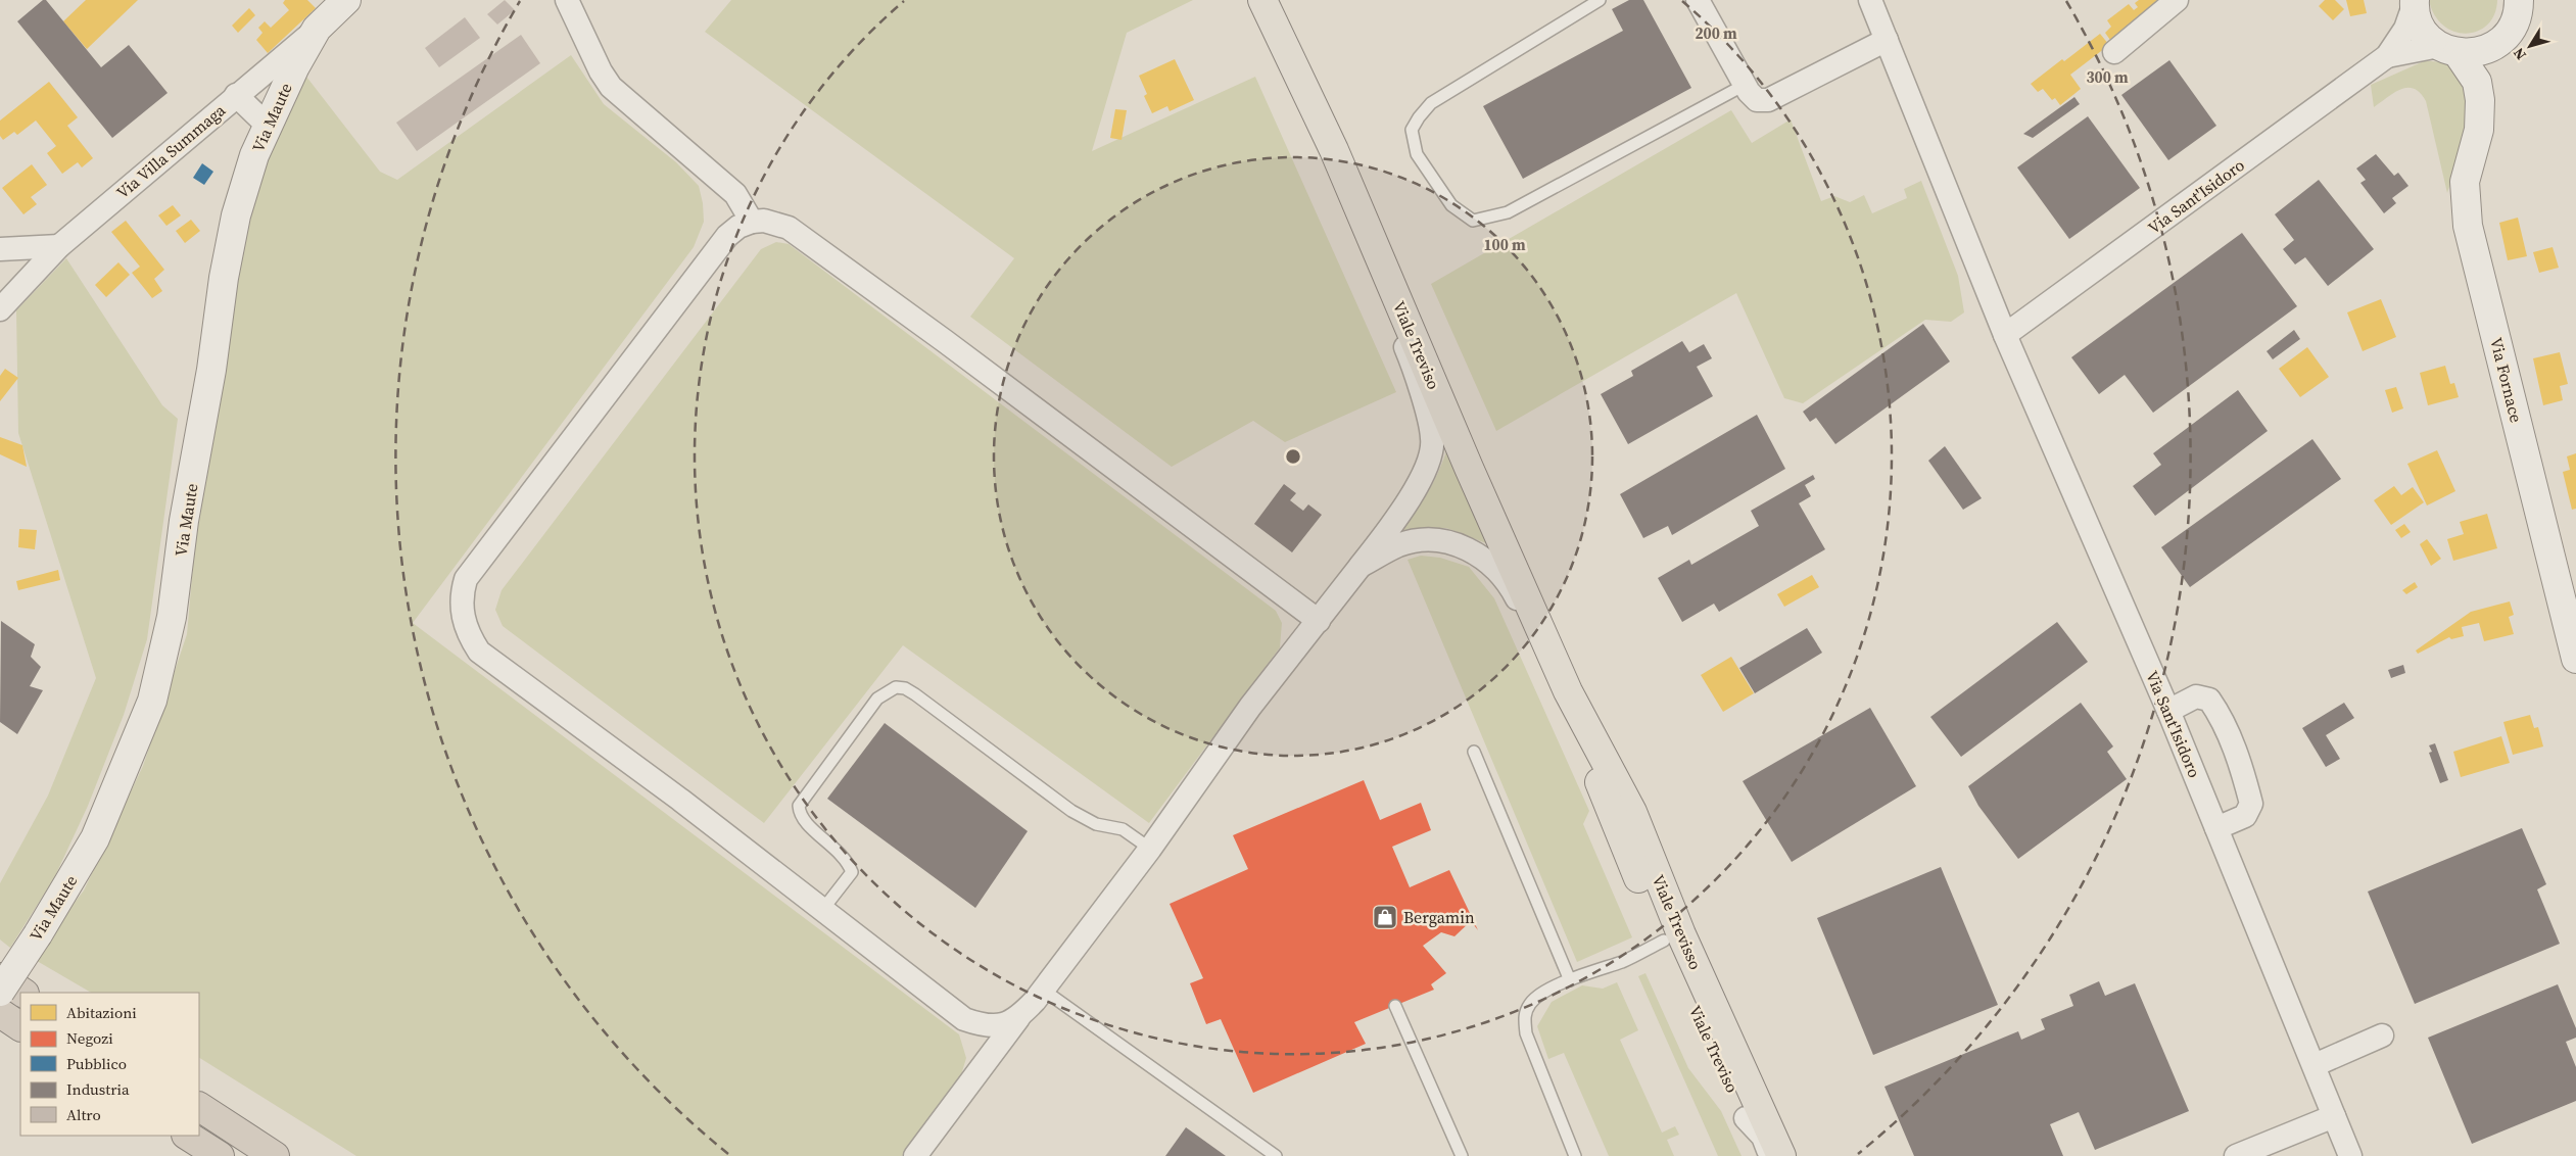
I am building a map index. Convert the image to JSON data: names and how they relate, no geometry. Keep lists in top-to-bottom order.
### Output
{
  "streets": {
    "main road": ["Viale Treviso", "Viale Trevisso"],
    "street": [
      "Via Maute",
      "Via Villa Summaga",
      "Via Sant'Isidoro",
      "Via Fornace"
    ]
  },
  "crossings": [
    ["Via Maute", "Via Villa Summaga"],
    ["Via Sant'Isidoro", "Via Fornace"],
    ["Viale Treviso", "Viale Trevisso"]
  ],
  "places": {
    "shop": ["Bergamin"]
  },
  "legend": [
    "Abitazioni",
    "Negozi",
    "Pubblico",
    "Industria",
    "Altro"
  ],
  "north": "bottom left",
  "rings": ["200 m", "300 m", "100 m"]
}
